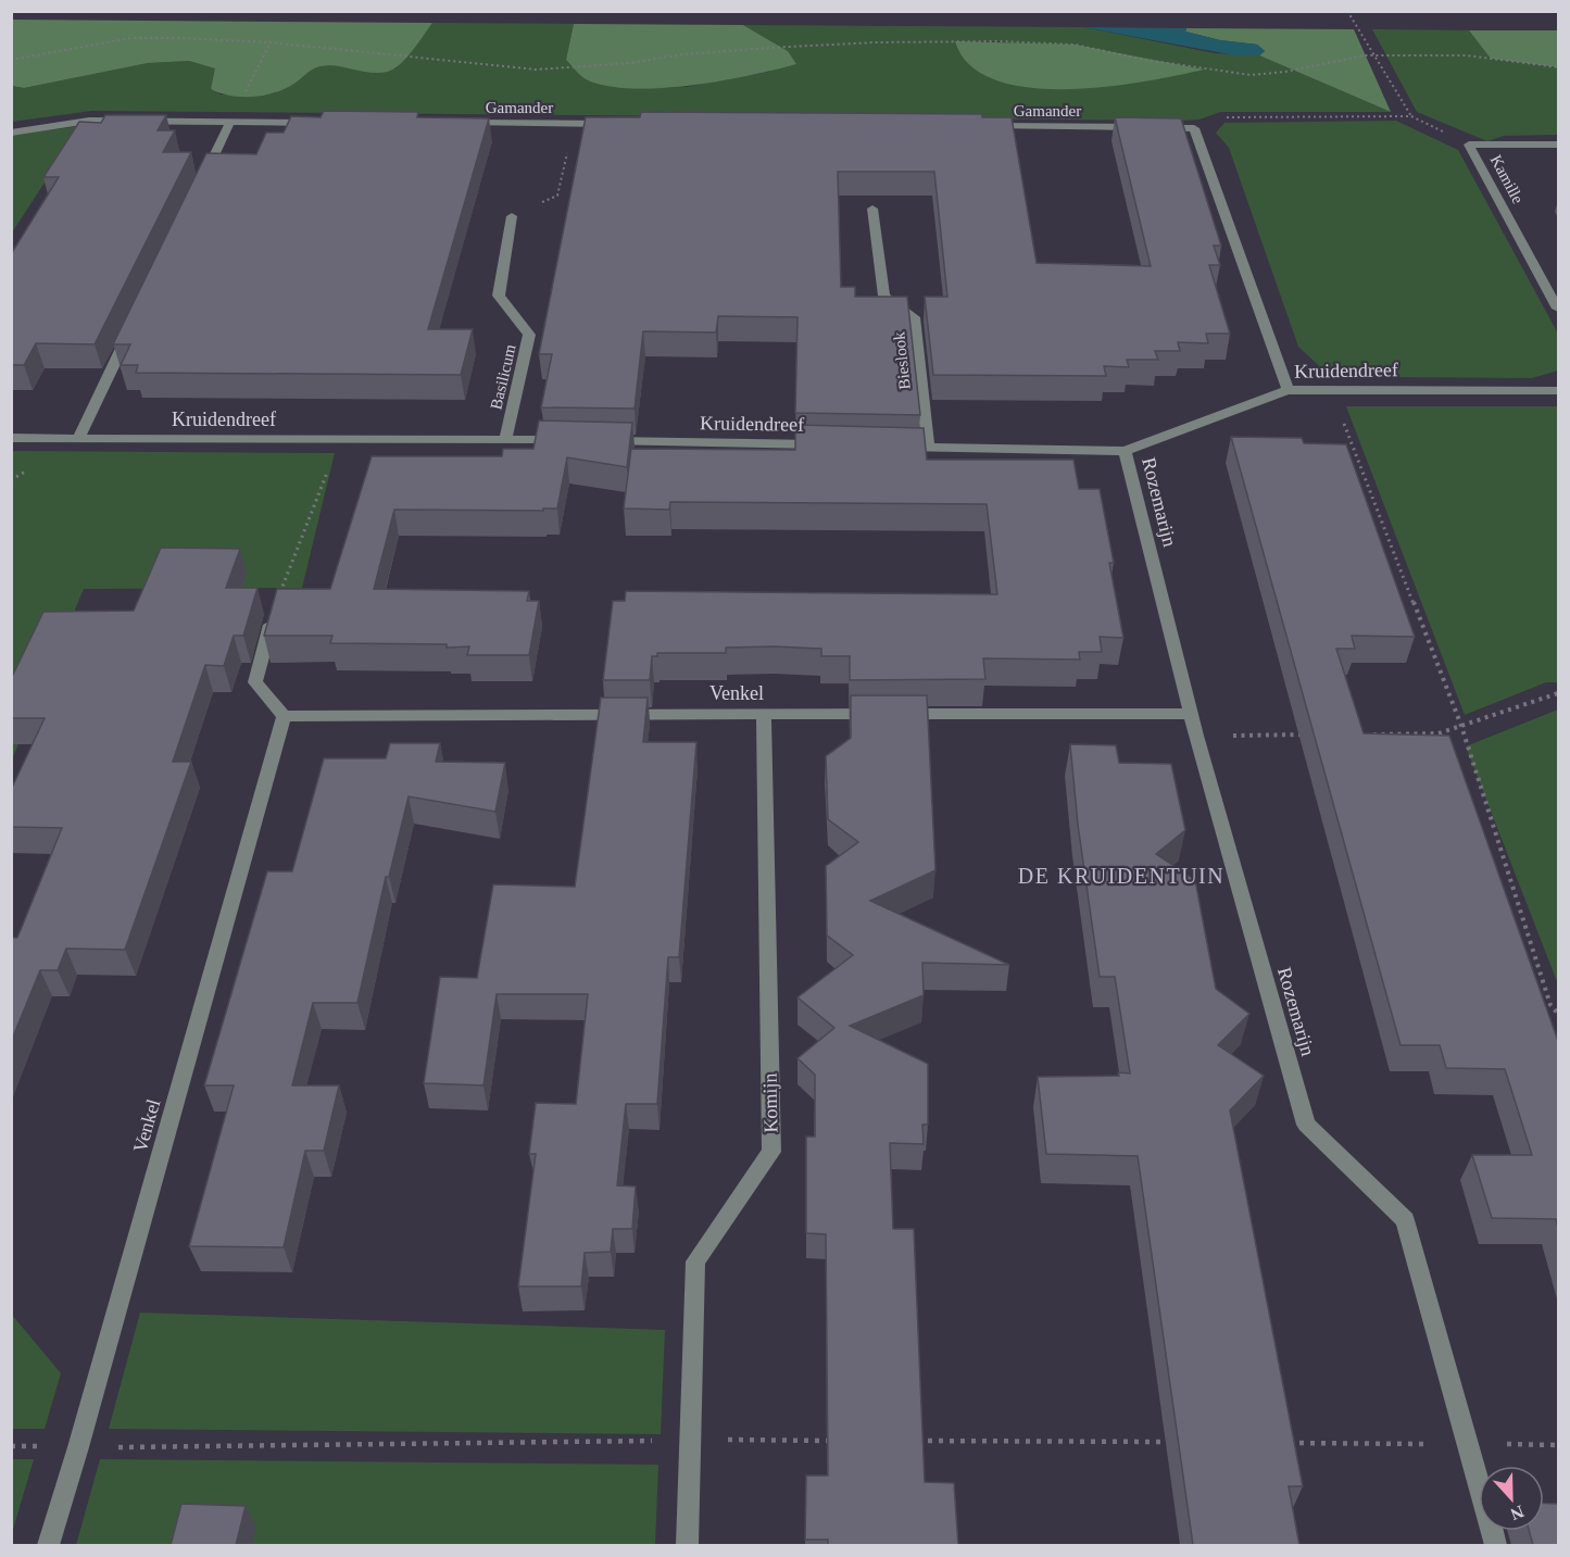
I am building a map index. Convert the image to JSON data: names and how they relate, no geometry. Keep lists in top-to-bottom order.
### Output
{
  "streets": {
    "street": [
      "Gamander",
      "Kamille",
      "Bieslook",
      "Kruidendreef",
      "Basilicum",
      "Rozemarijn",
      "Venkel",
      "Komijn"
    ]
  },
  "crossings": [
    ["Bieslook", "Kruidendreef"],
    ["Kruidendreef", "Basilicum"],
    ["Kruidendreef", "Rozemarijn"],
    ["Rozemarijn", "Venkel"],
    ["Venkel", "Komijn"]
  ],
  "districts": ["DE KRUIDENTUIN"],
  "north": "bottom"
}
